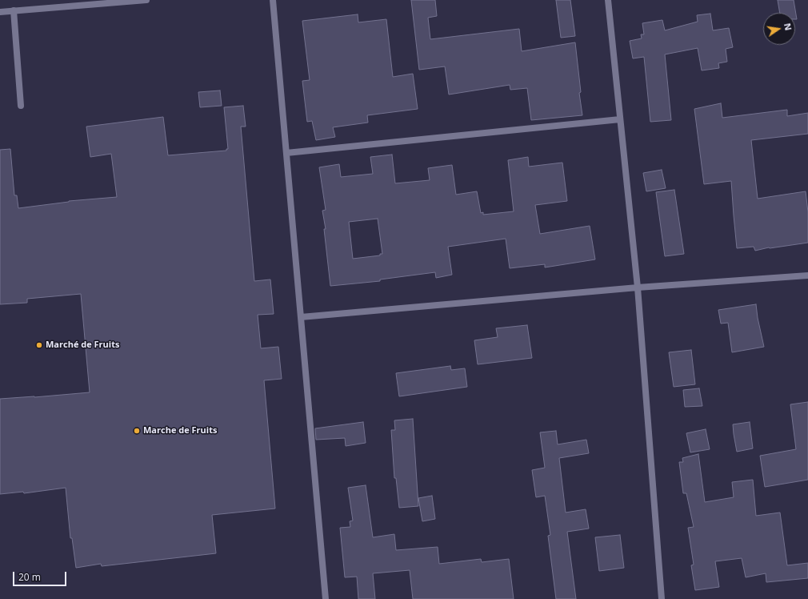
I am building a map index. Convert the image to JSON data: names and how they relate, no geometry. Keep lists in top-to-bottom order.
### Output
{
  "places": ["Marché de Fruits", "Marche de Fruits"],
  "scale_bar": "20 m",
  "north": "right"
}
